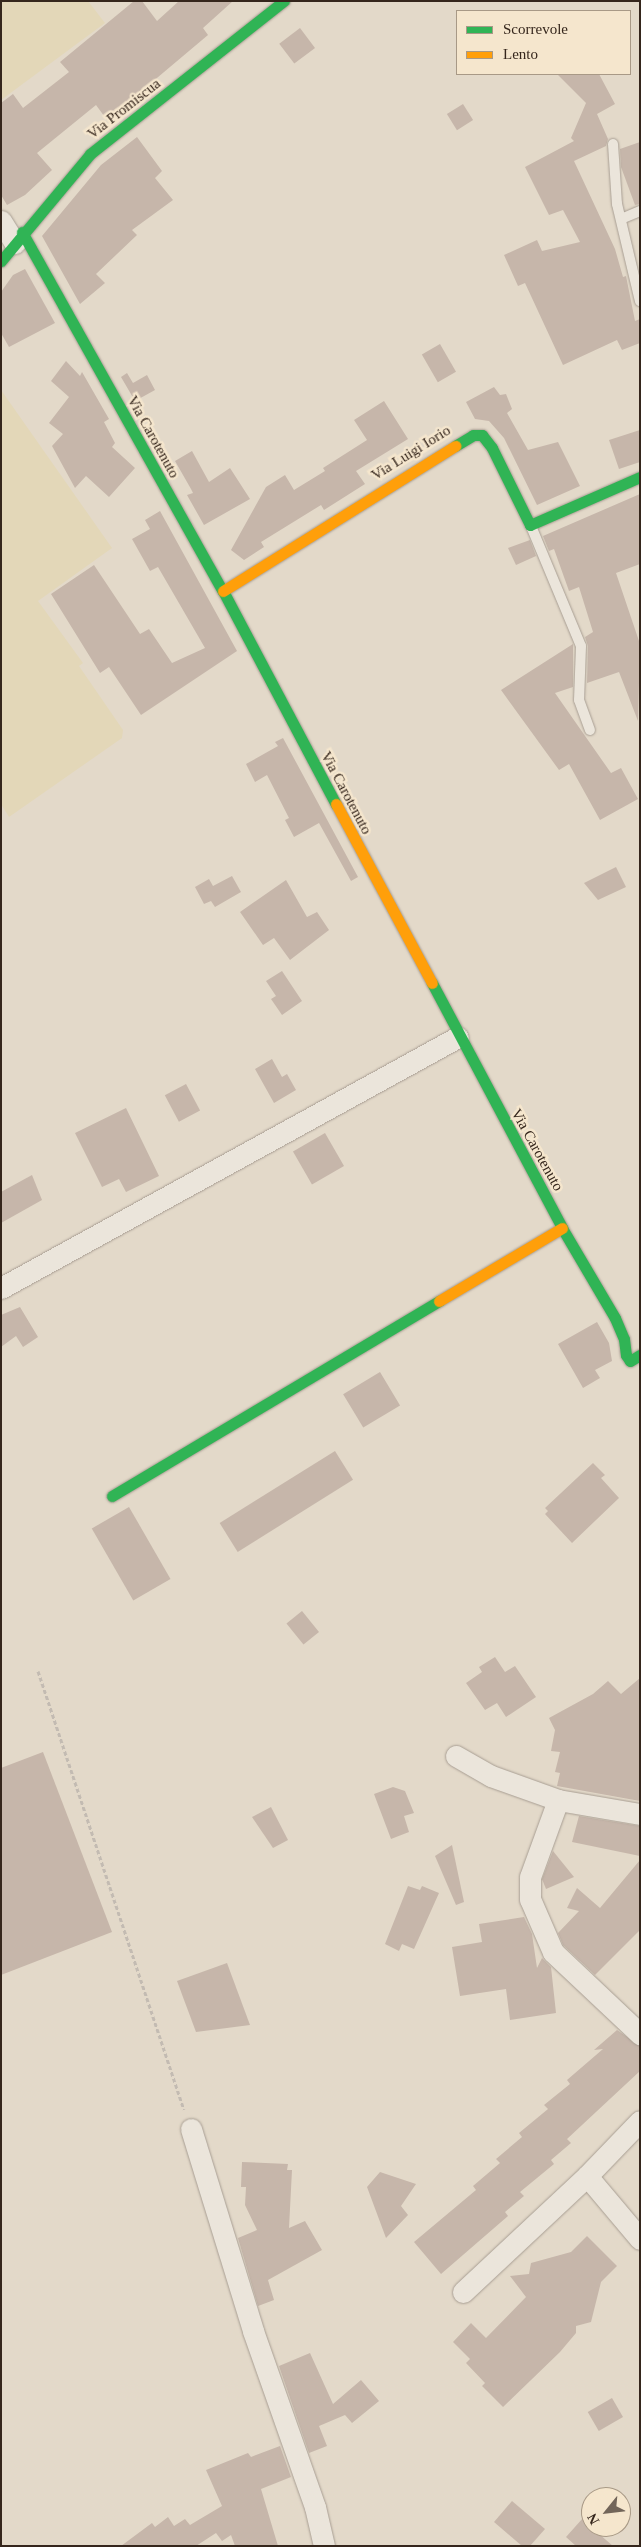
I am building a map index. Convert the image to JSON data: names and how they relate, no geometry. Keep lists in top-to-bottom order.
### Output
{
  "streets": {
    "street": ["Via Promiscua", "Via Carotenuto", "Via Luigi Iorio"]
  },
  "crossings": [
    ["Via Promiscua", "Via Carotenuto"],
    ["Via Carotenuto", "Via Luigi Iorio"]
  ],
  "legend": ["Scorrevole", "Lento"],
  "north": "bottom left"
}
